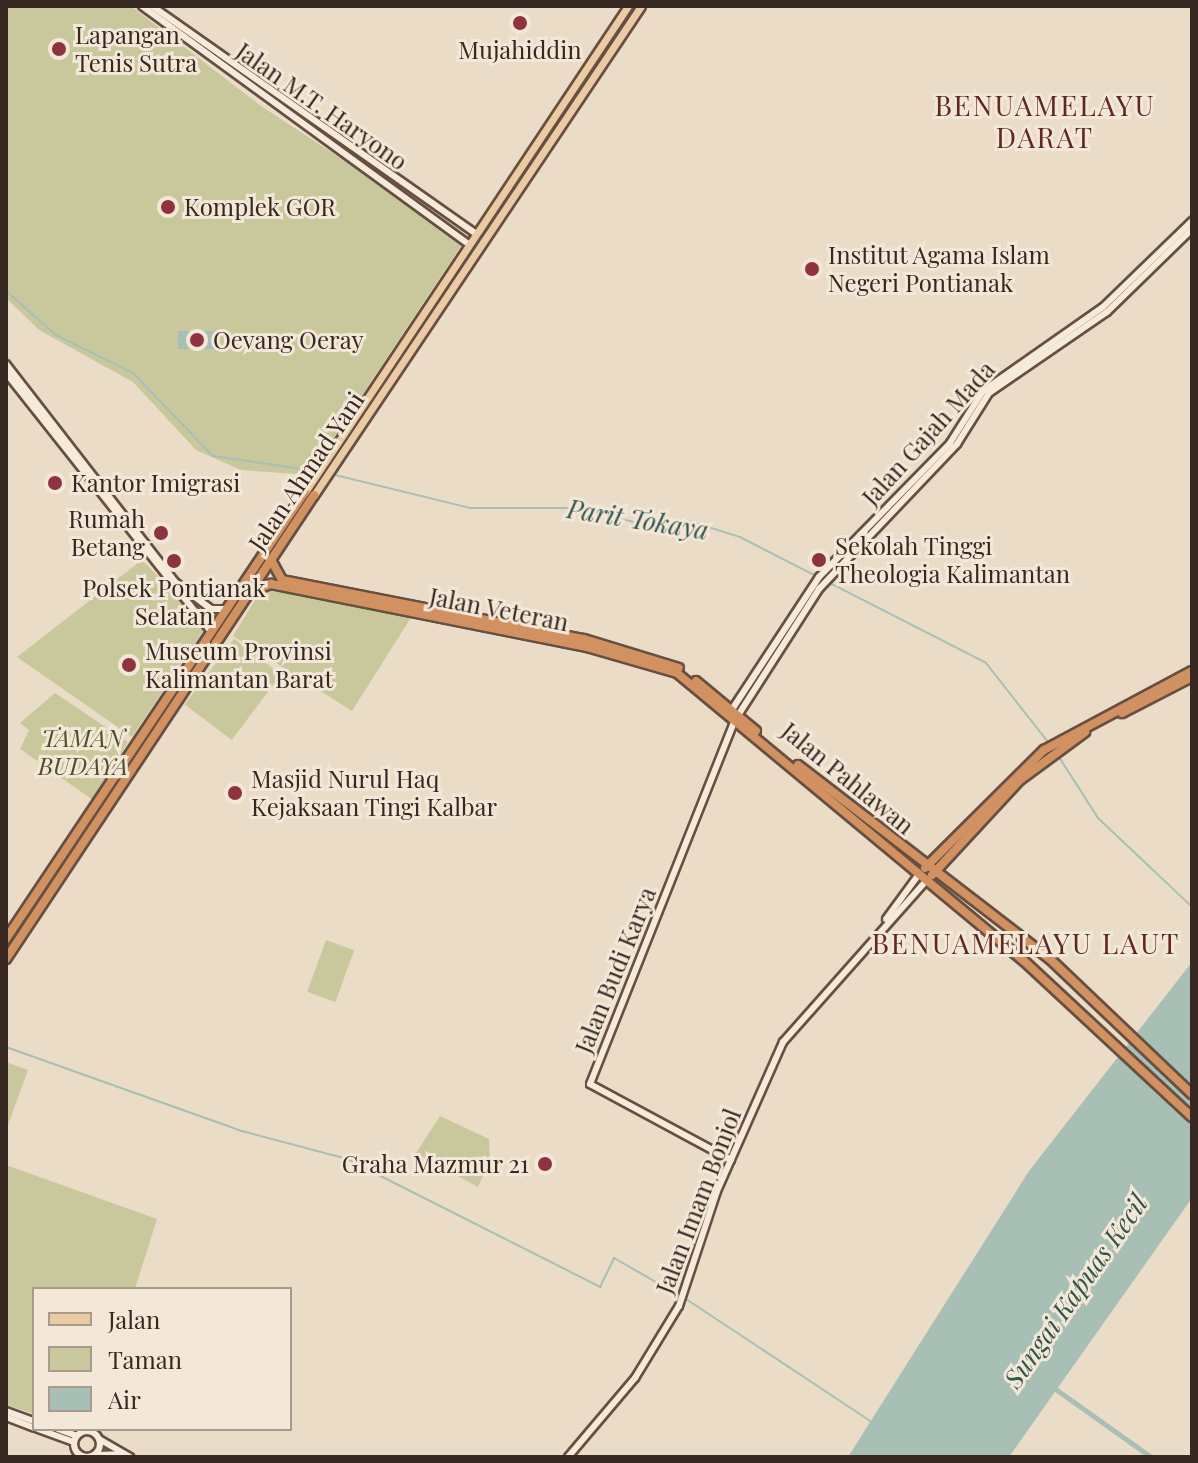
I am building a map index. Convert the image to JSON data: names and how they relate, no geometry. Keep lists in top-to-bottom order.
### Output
{
  "streets": {
    "highway": ["Jalan Ahmad Yani", "Jalan Veteran", "Jalan Pahlawan"],
    "street": [
      "Jalan M.T. Haryono",
      "Jalan Gajah Mada",
      "Jalan Budi Karya",
      "Jalan Imam Bonjol"
    ]
  },
  "crossings": [
    ["Jalan M.T. Haryono", "Jalan Ahmad Yani"],
    ["Jalan Gajah Mada", "Jalan Veteran"],
    ["Jalan Gajah Mada", "Jalan Pahlawan"],
    ["Jalan Gajah Mada", "Jalan Budi Karya"],
    ["Jalan Ahmad Yani", "Jalan Veteran"],
    ["Jalan Veteran", "Jalan Pahlawan"],
    ["Jalan Veteran", "Jalan Budi Karya"],
    ["Jalan Pahlawan", "Jalan Budi Karya"],
    ["Jalan Pahlawan", "Jalan Imam Bonjol"],
    ["Jalan Budi Karya", "Jalan Imam Bonjol"]
  ],
  "districts": ["BENUAMELAYU DARAT", "BENUAMELAYU LAUT"],
  "water": ["Parit Tokaya", "Sungai Kapuas Kecil"],
  "parks": ["TAMAN BUDAYA"],
  "places": [
    "Mujahiddin",
    "Lapangan Tenis Sutra",
    "Komplek GOR",
    "Institut Agama Islam Negeri Pontianak",
    "Oevang Oeray",
    "Kantor Imigrasi",
    "Rumah Betang",
    "Sekolah Tinggi Theologia Kalimantan",
    "Polsek Pontianak Selatan",
    "Museum Provinsi Kalimantan Barat",
    "Masjid Nurul Haq Kejaksaan Tingi Kalbar",
    "Graha Mazmur 21"
  ],
  "legend": ["Jalan", "Taman", "Air"]
}
